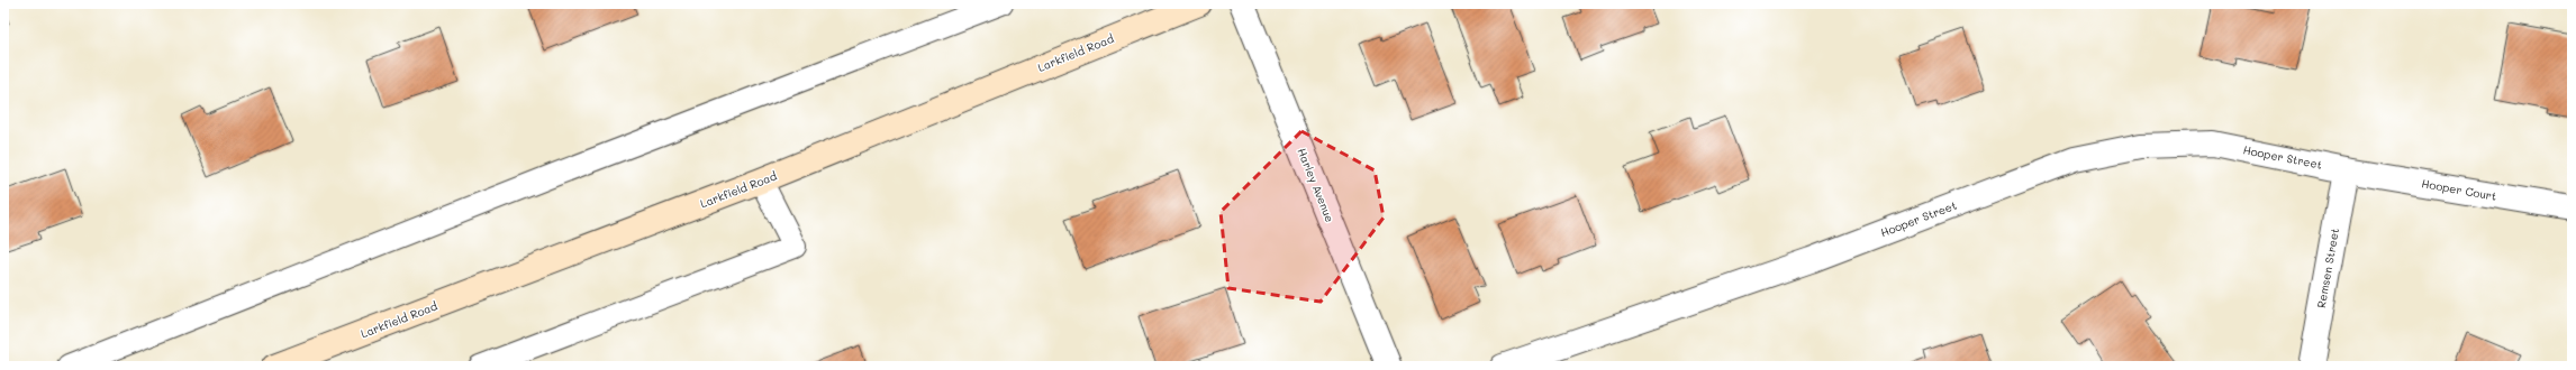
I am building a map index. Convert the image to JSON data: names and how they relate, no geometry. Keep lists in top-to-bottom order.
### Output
{
  "streets": {
    "main road": ["Larkfield Road"],
    "street": [
      "Hooper Street",
      "Harley Avenue",
      "Hooper Court",
      "Remsen Street"
    ]
  },
  "crossings": [
    ["Hooper Street", "Hooper Court"],
    ["Hooper Street", "Remsen Street"],
    ["Hooper Court", "Remsen Street"]
  ]
}
